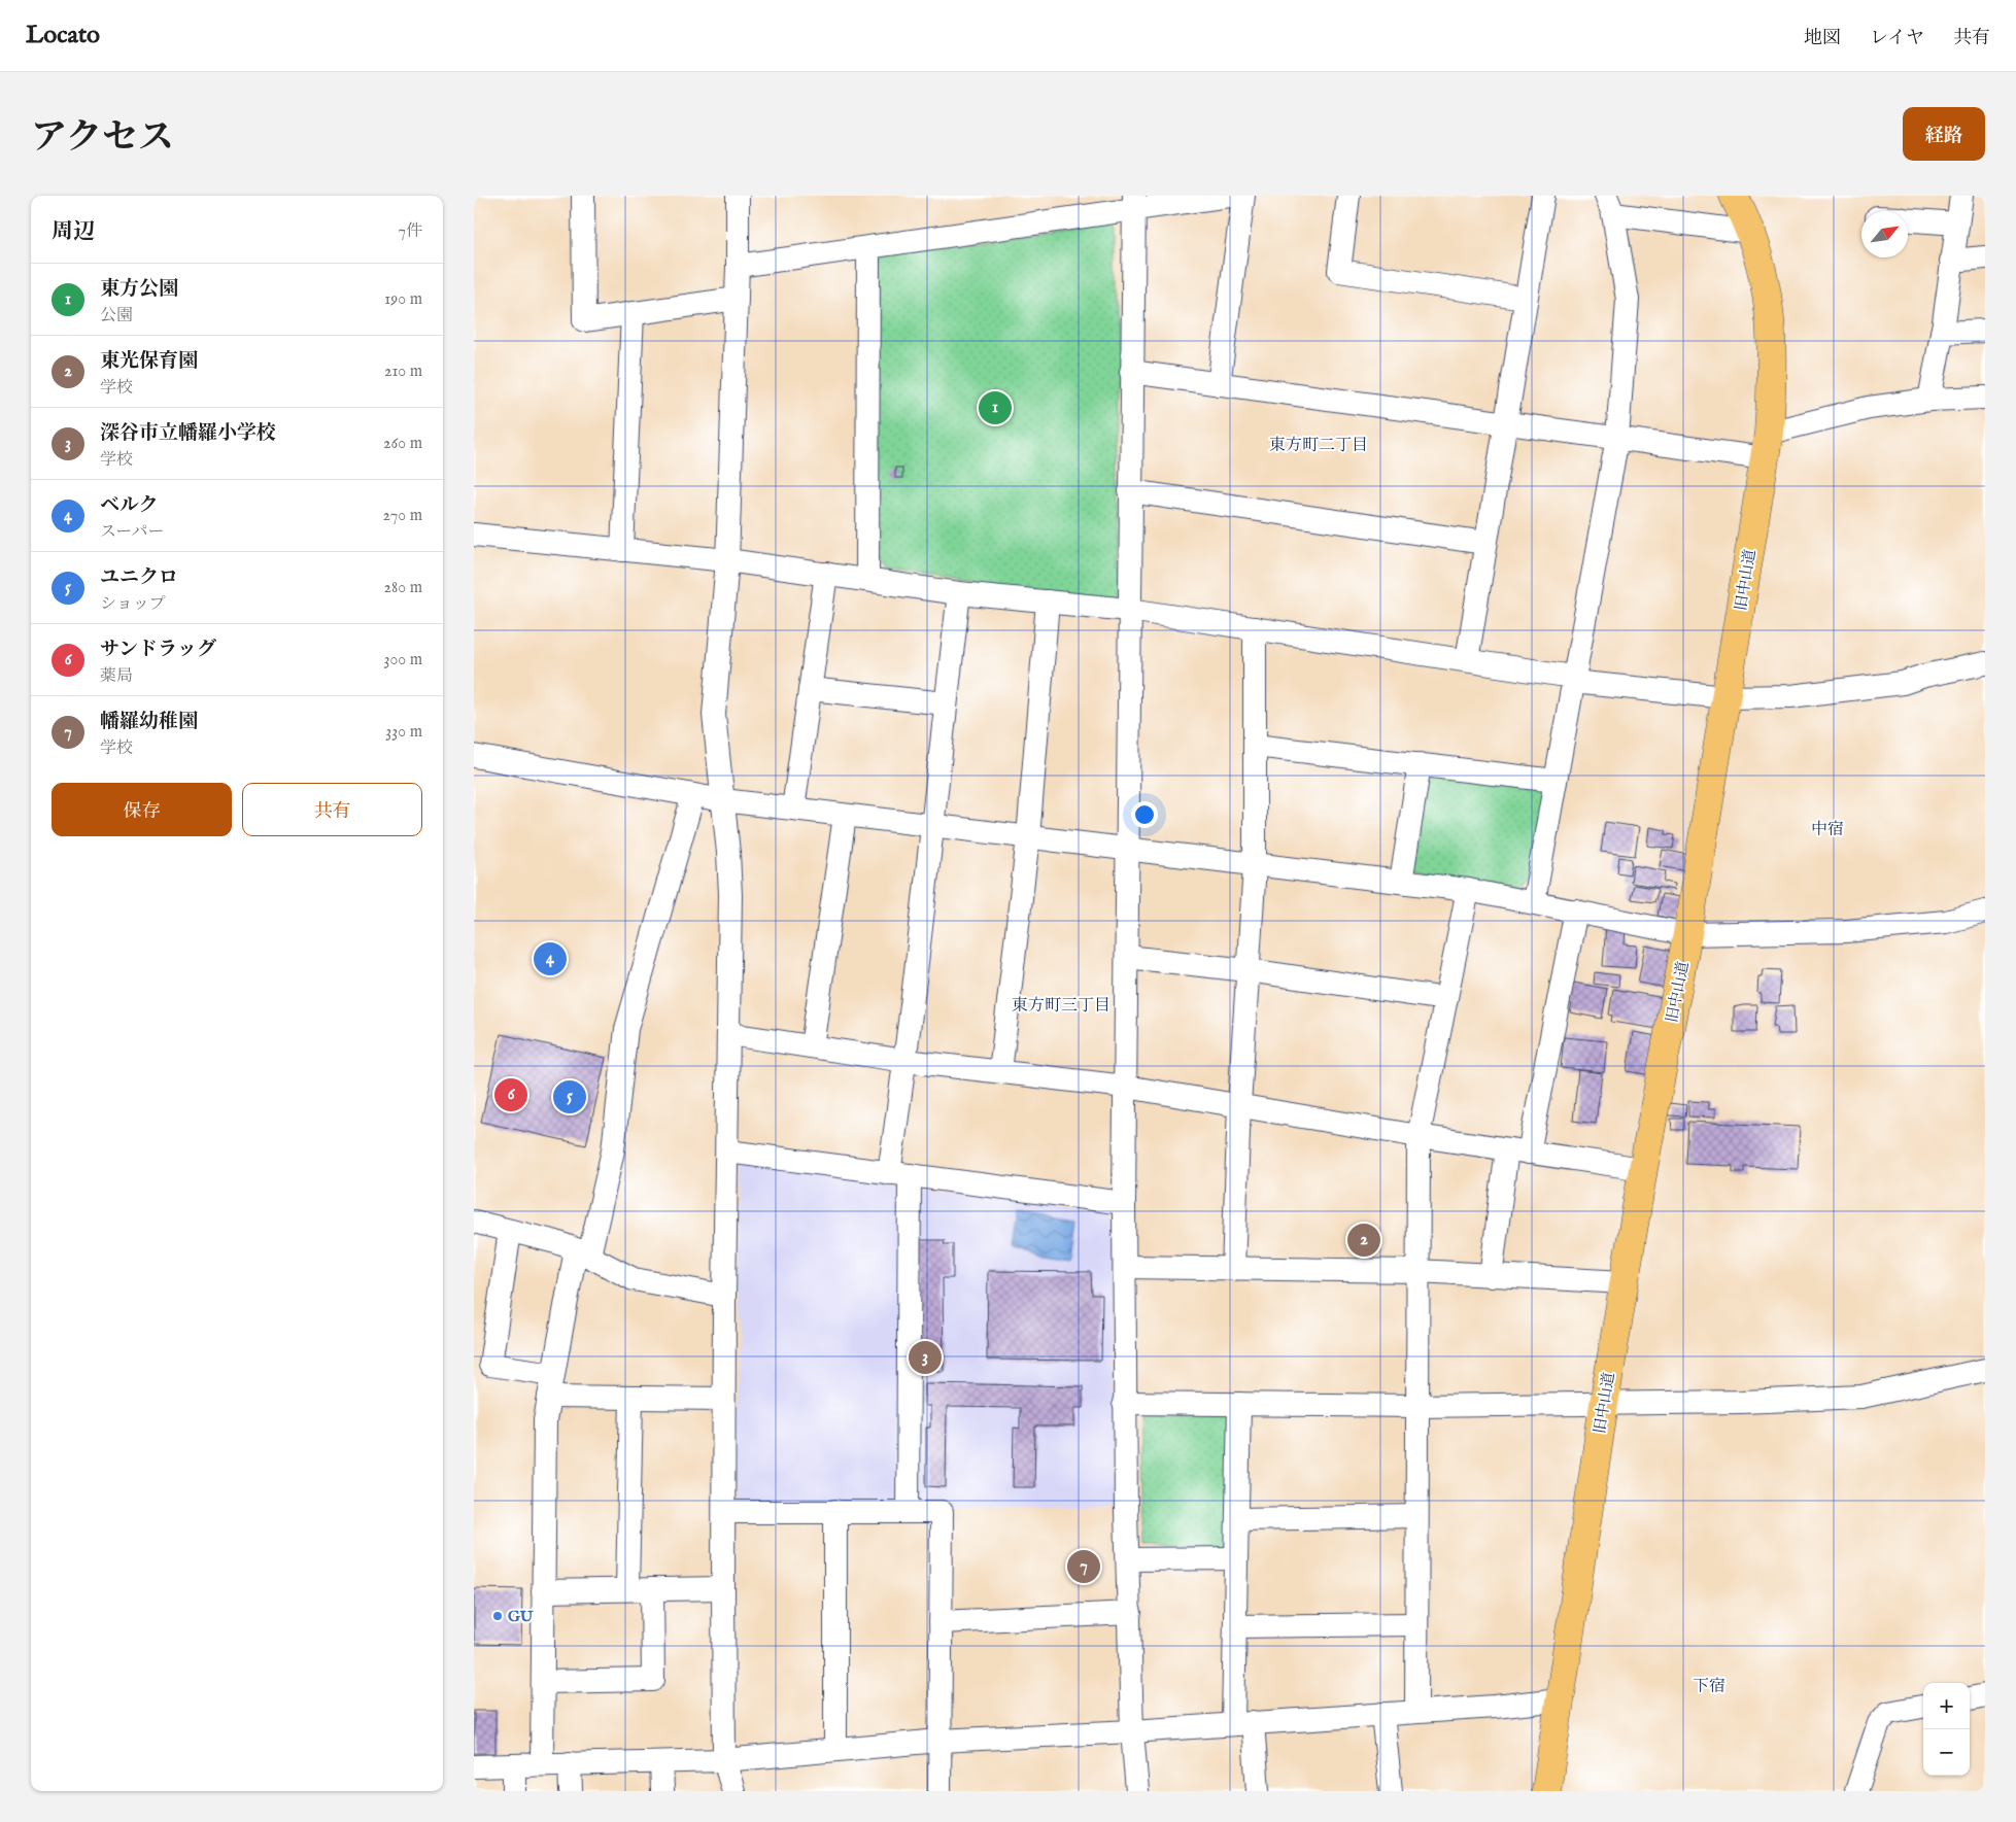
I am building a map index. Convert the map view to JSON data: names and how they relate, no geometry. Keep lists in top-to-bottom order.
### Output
{
  "streets": {
    "main road": ["旧中山道"]
  },
  "districts": [
    "東方町二丁目",
    "中宿",
    "東方町三丁目",
    "下宿"
  ],
  "places": ["GU"],
  "north": "top right",
  "page": {
    "header": "Locato",
    "nav": ["地図", "レイヤ", "共有"],
    "title": "アクセス",
    "buttons": [
      "経路",
      ["保存", "共有"]
    ],
    "heading": ["周辺", "7件"],
    "list": [
      {
        "mark": "1",
        "name": "東方公園",
        "note": "公園",
        "value": "190 m"
      },
      {
        "mark": "2",
        "name": "東光保育園",
        "note": "学校",
        "value": "210 m"
      },
      {
        "mark": "3",
        "name": "深谷市立幡羅小学校",
        "note": "学校",
        "value": "260 m"
      },
      {
        "mark": "4",
        "name": "ベルク",
        "note": "スーパー",
        "value": "270 m"
      },
      {
        "mark": "5",
        "name": "ユニクロ",
        "note": "ショップ",
        "value": "280 m"
      },
      {
        "mark": "6",
        "name": "サンドラッグ",
        "note": "薬局",
        "value": "300 m"
      },
      {
        "mark": "7",
        "name": "幡羅幼稚園",
        "note": "学校",
        "value": "330 m"
      }
    ],
    "pins": [
      "1",
      "4",
      "6",
      "5",
      "2",
      "3",
      "7"
    ],
    "map_buttons": ["+", "−"]
  }
}
